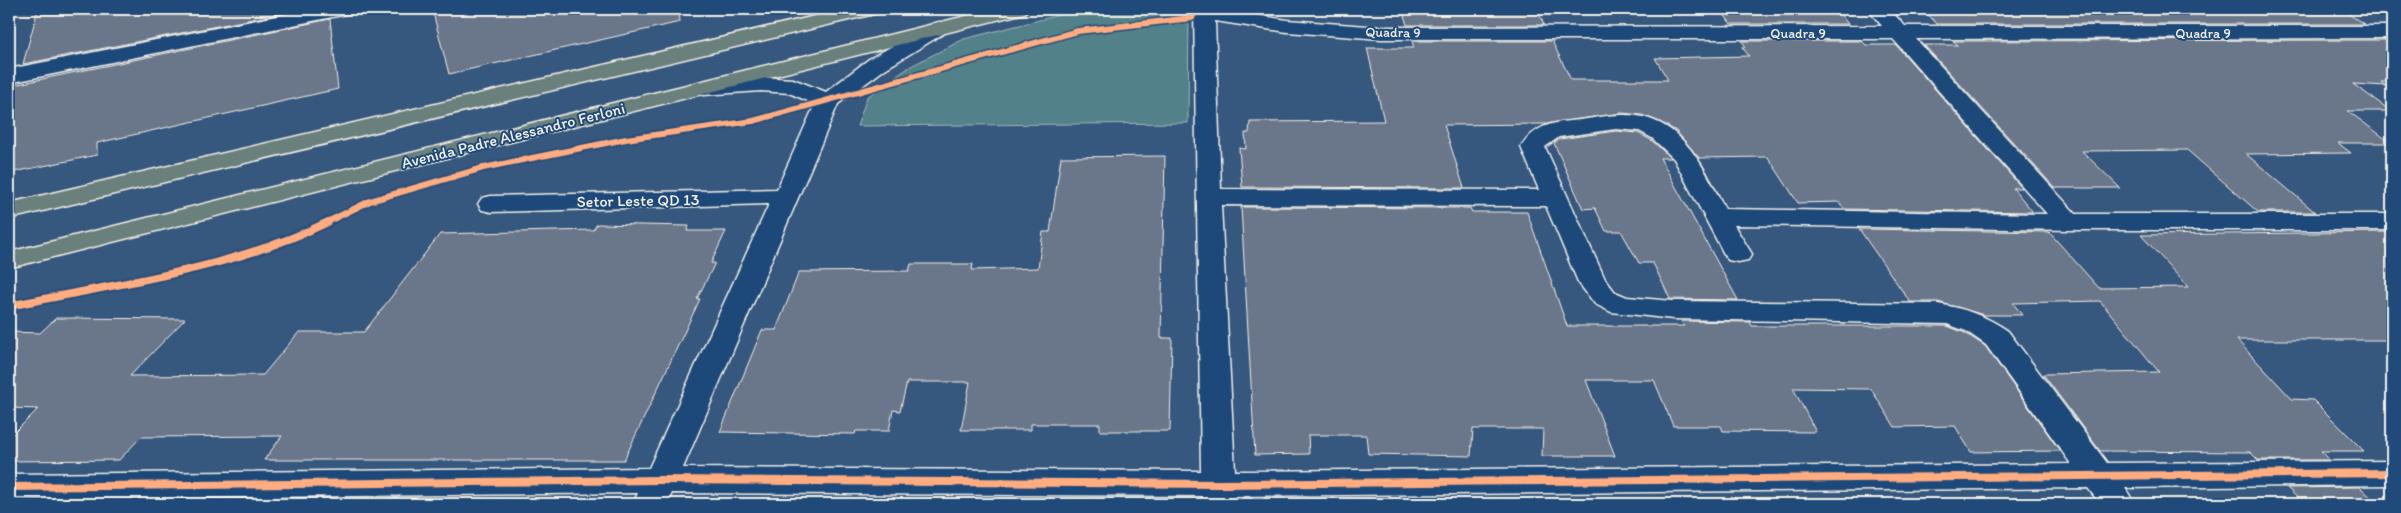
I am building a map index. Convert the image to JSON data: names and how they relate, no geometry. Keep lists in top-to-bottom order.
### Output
{
  "streets": {
    "main road": ["Avenida Padre Alessandro Ferloni"],
    "street": ["Quadra 9", "Setor Leste QD 13"]
  }
}
